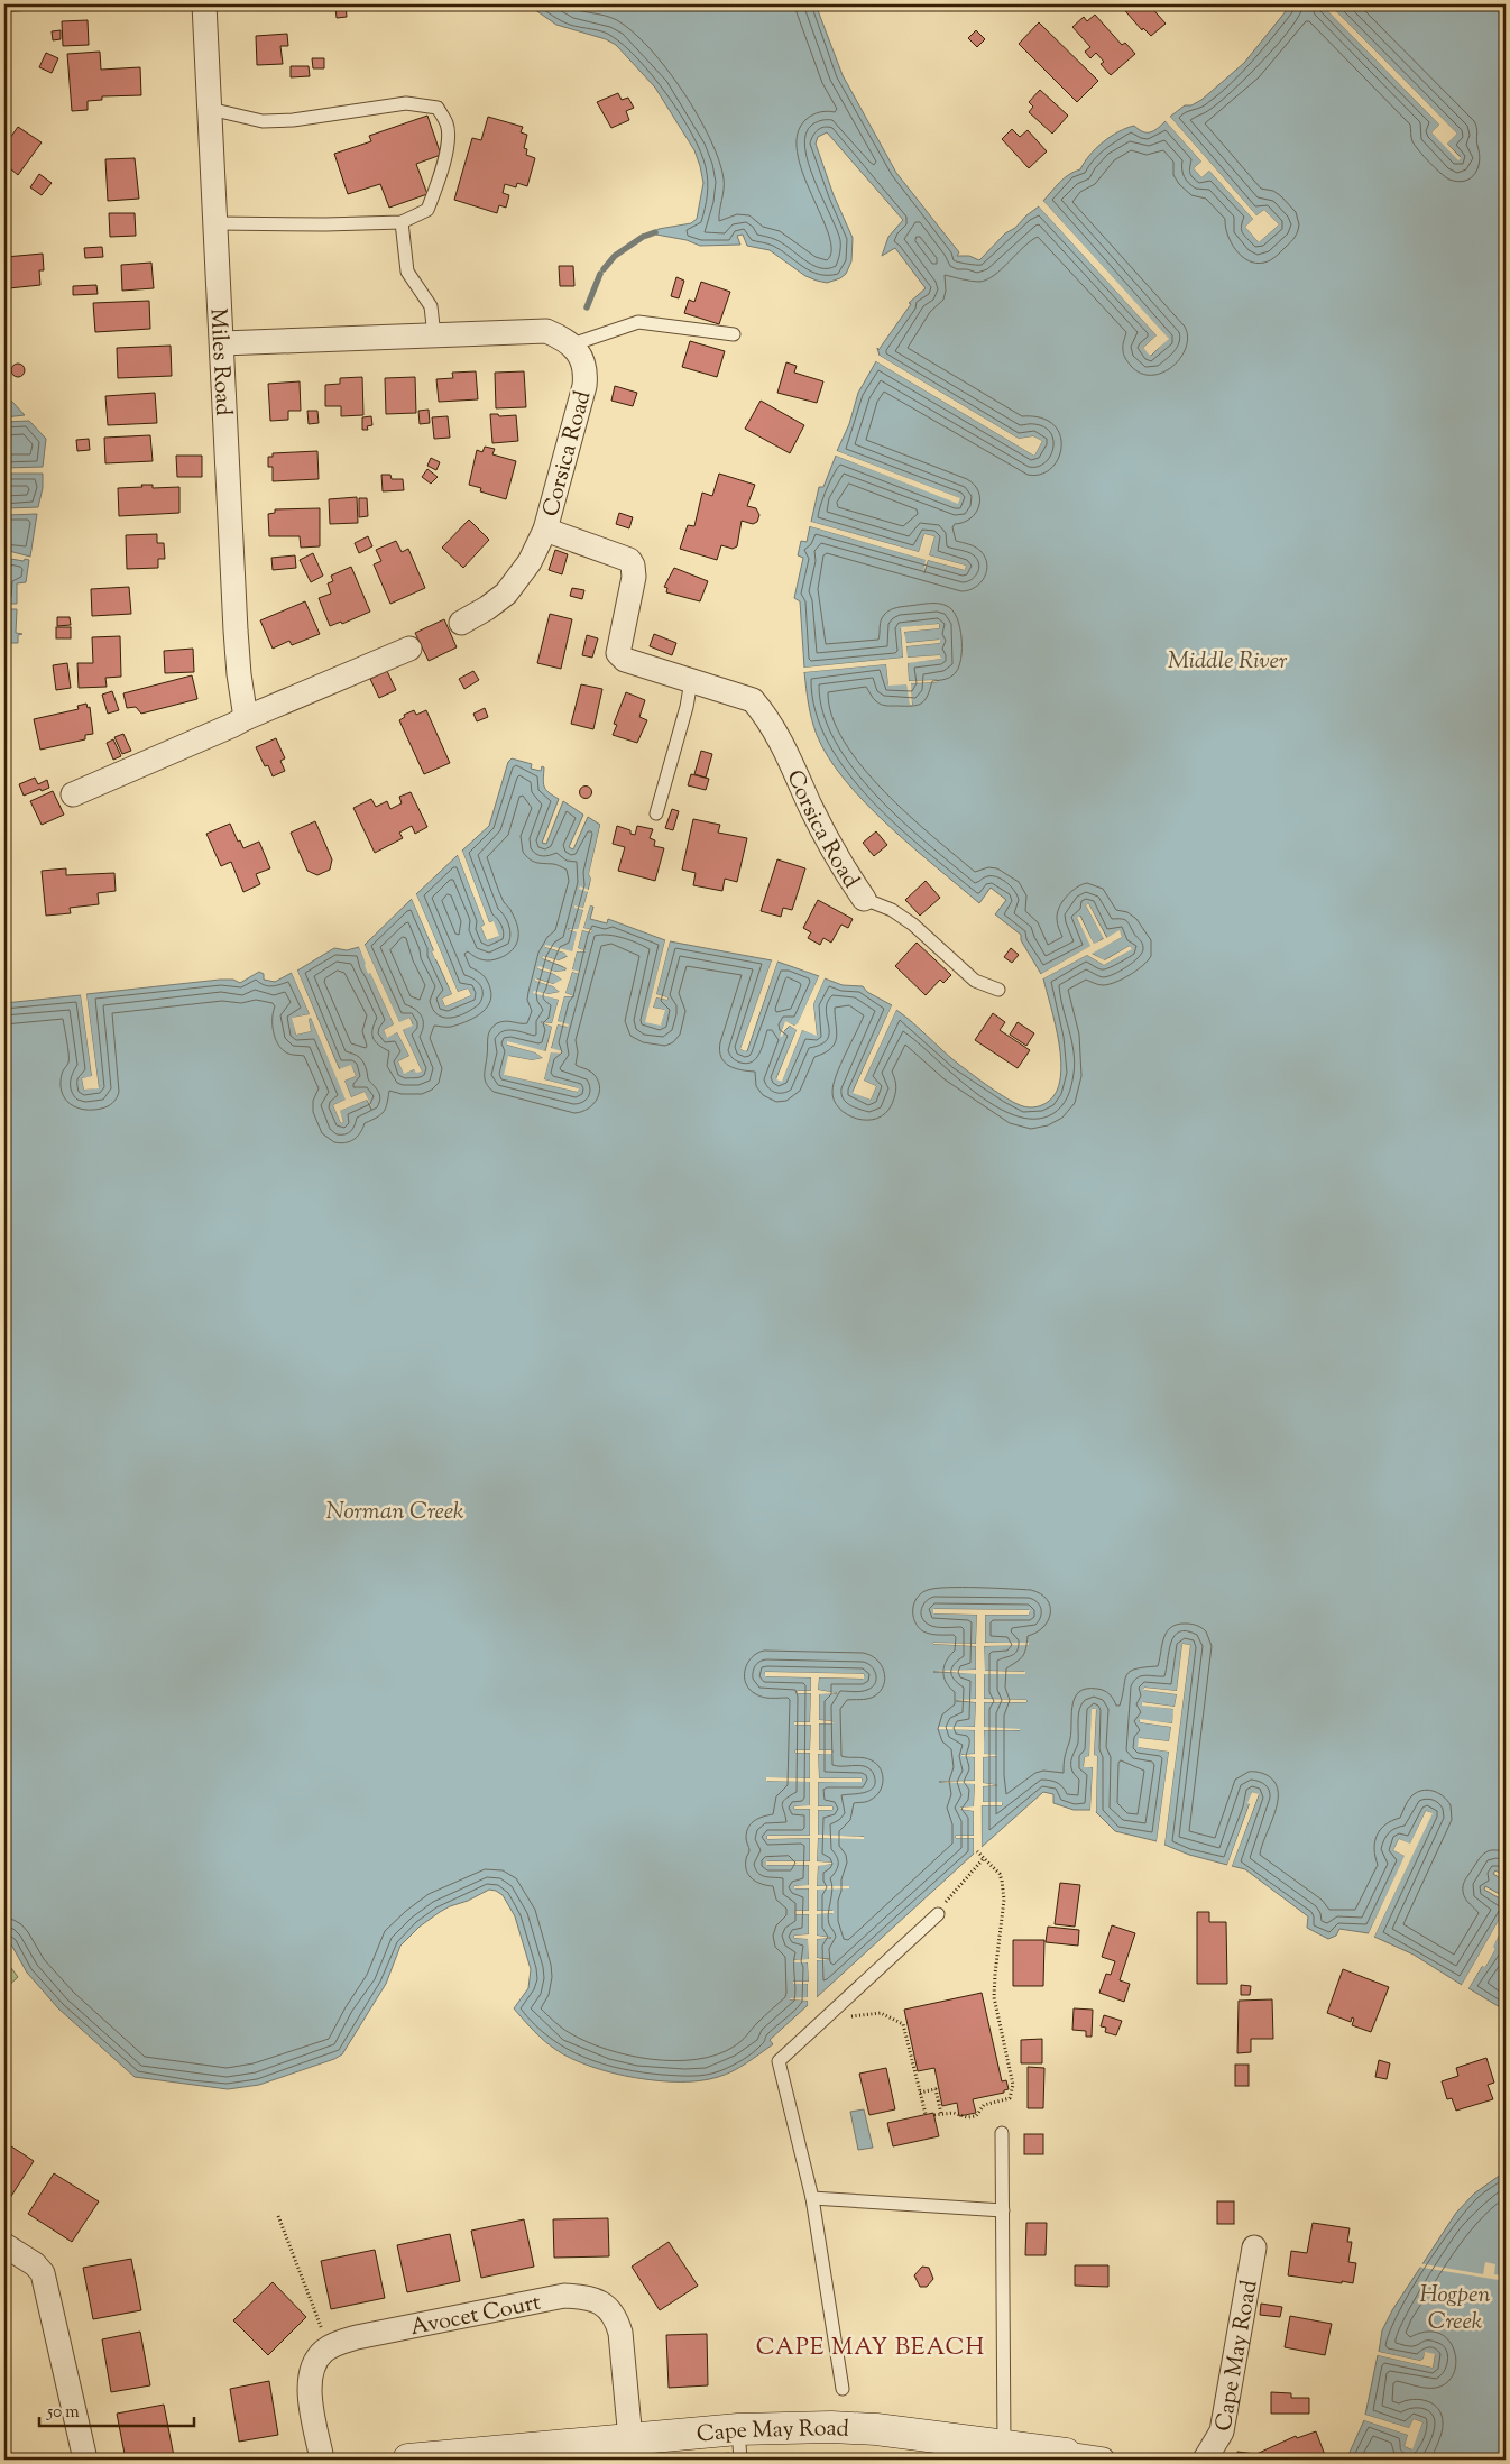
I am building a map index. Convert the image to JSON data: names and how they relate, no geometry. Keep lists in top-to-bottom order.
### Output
{
  "streets": {
    "street": [
      "Miles Road",
      "Corsica Road",
      "Avocet Court",
      "Cape May Road"
    ]
  },
  "crossings": [
    ["Avocet Court", "Cape May Road"]
  ],
  "districts": ["CAPE MAY BEACH"],
  "water": ["Middle River", "Norman Creek", "Hogpen Creek"],
  "scale_bar": "50 m"
}
